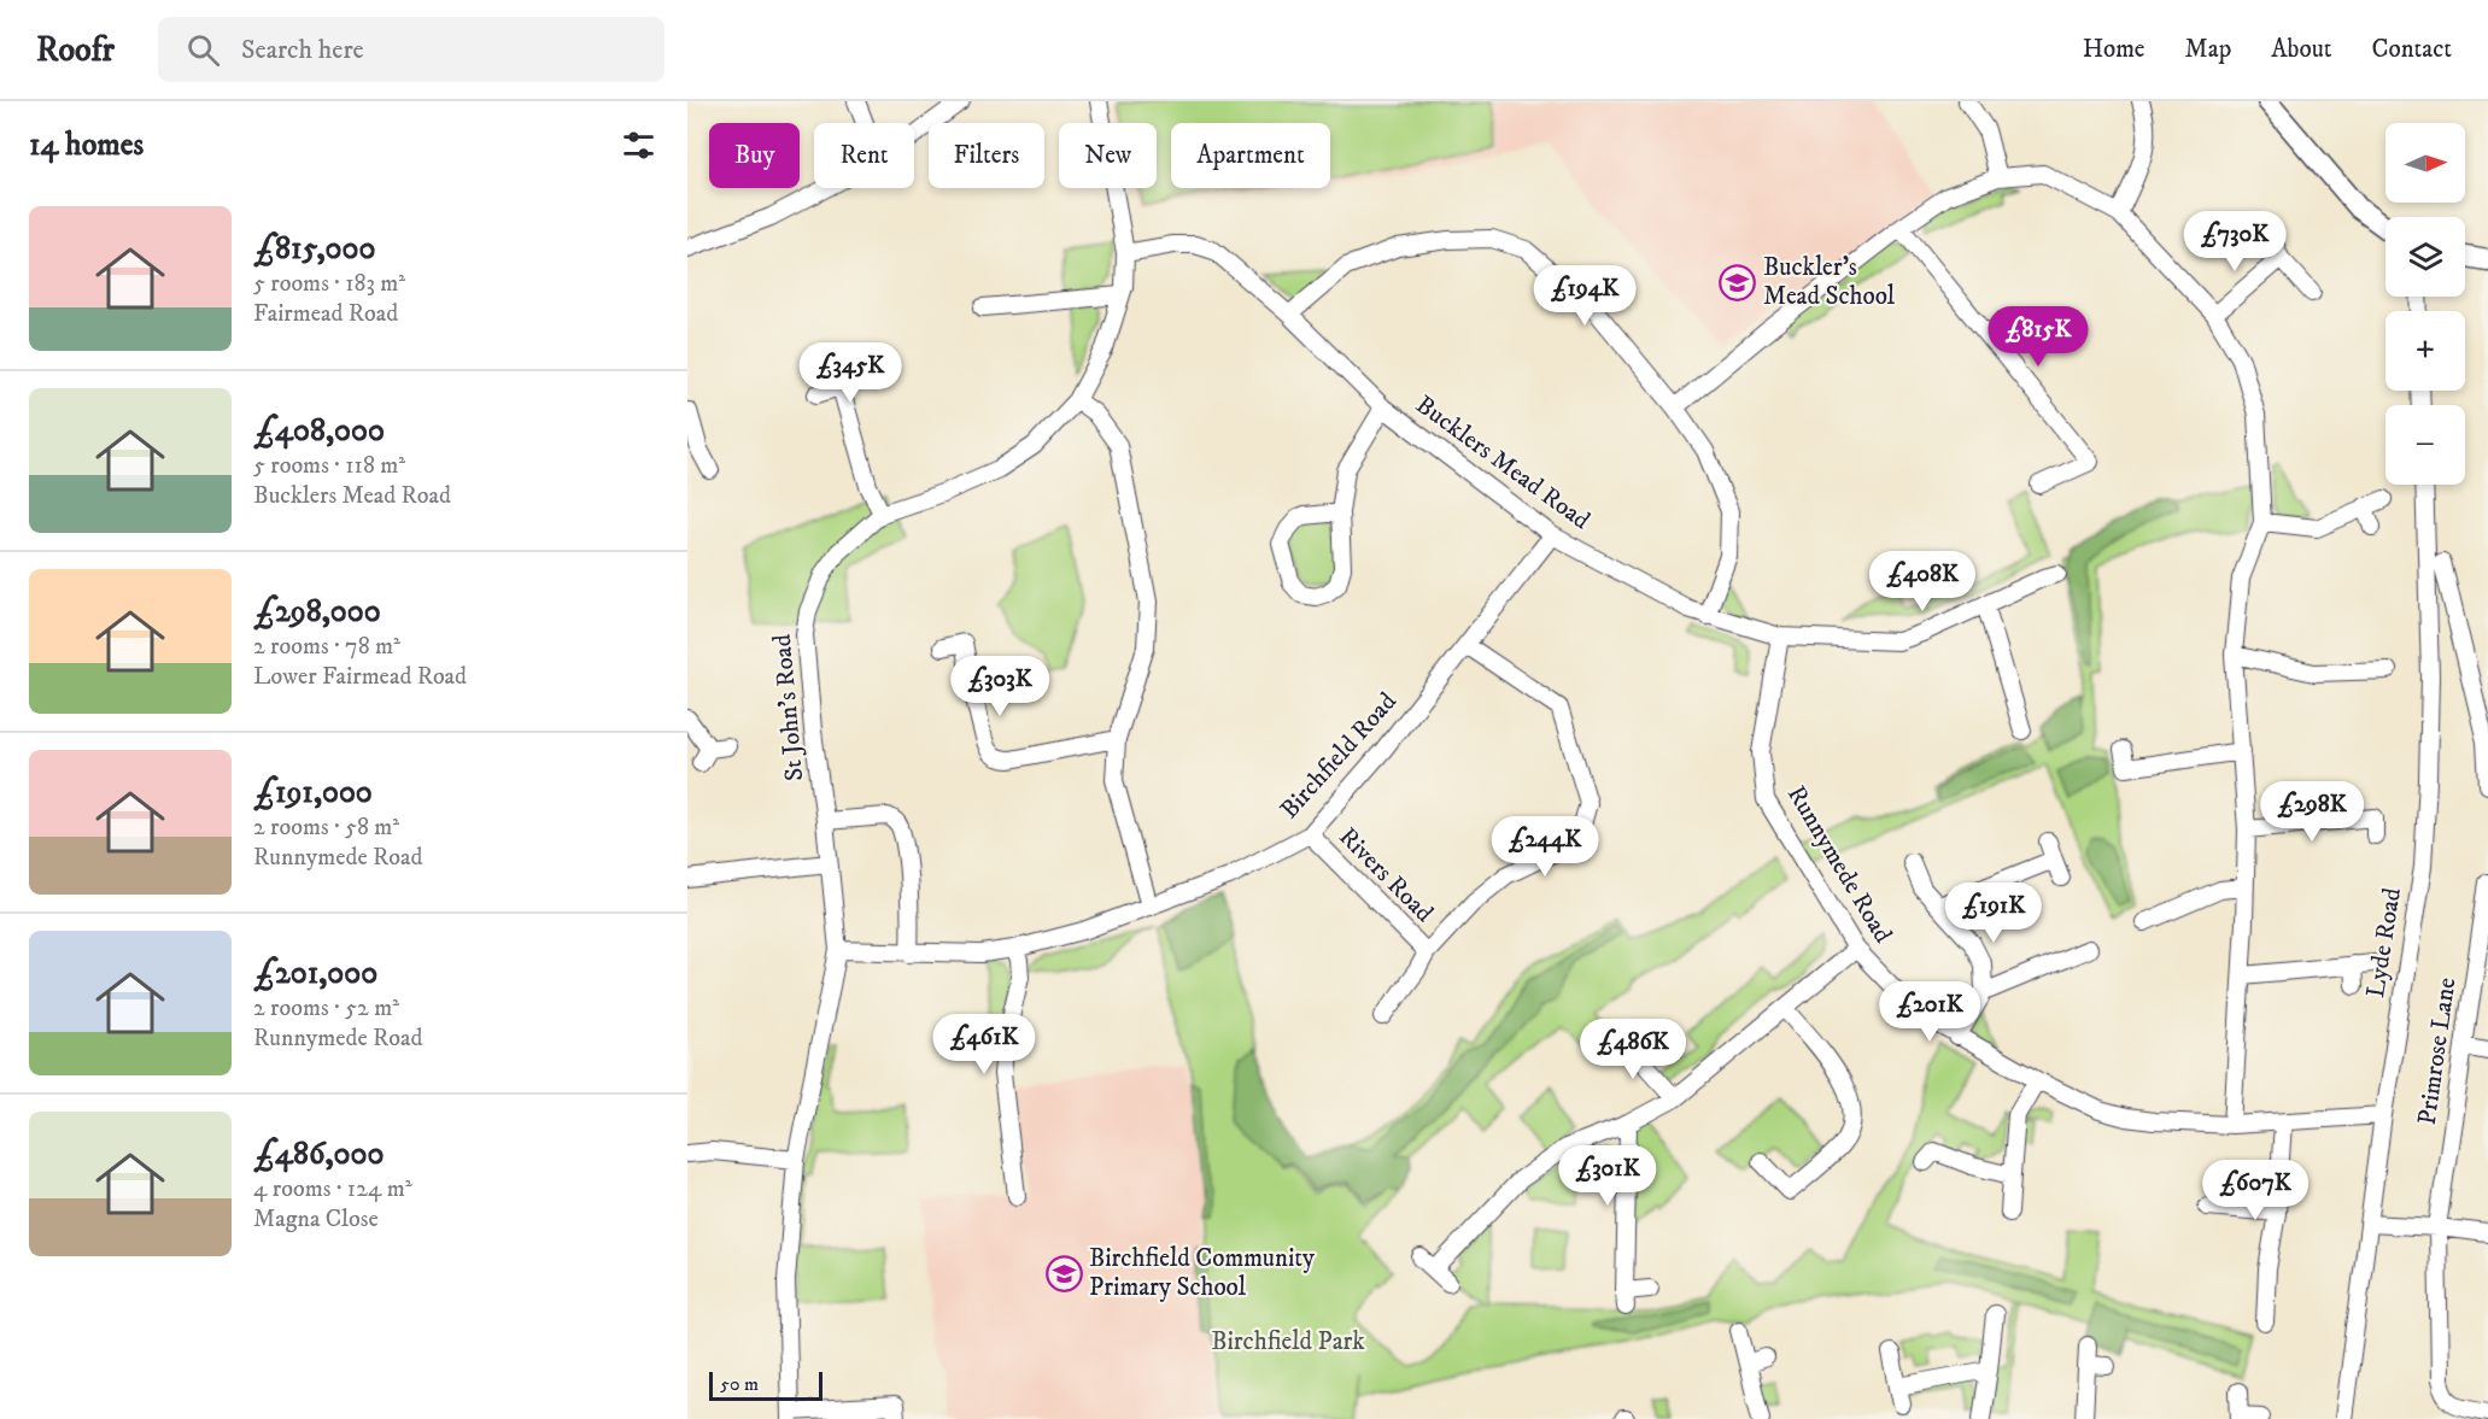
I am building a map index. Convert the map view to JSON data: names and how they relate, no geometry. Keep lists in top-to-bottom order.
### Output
{
  "streets": {
    "street": [
      "Bucklers Mead Road",
      "St John's Road",
      "Birchfield Road",
      "Runnymede Road",
      "Rivers Road",
      "Lyde Road",
      "Primrose Lane"
    ]
  },
  "crossings": [
    ["Bucklers Mead Road", "St John's Road"],
    ["Bucklers Mead Road", "Birchfield Road"],
    ["Bucklers Mead Road", "Runnymede Road"],
    ["St John's Road", "Birchfield Road"],
    ["Birchfield Road", "Rivers Road"],
    ["Runnymede Road", "Lyde Road"]
  ],
  "parks": ["Birchfield Park"],
  "places": {
    "school or university": ["Buckler's Mead School", "Birchfield Community Primary School"]
  },
  "scale_bar": "50 m",
  "north": "right",
  "page": {
    "header": "Roofr",
    "search": "Search here",
    "nav": [
      "Home",
      "Map",
      "About",
      "Contact"
    ],
    "heading": "14 homes",
    "map_buttons": ["+", "−"],
    "chip": [
      "Buy",
      "Rent",
      "Filters",
      "New",
      "Apartment"
    ],
    "list": [
      {
        "name": "£815,000",
        "note": "5 rooms · 183 m² · Fairmead Road"
      },
      {
        "name": "£408,000",
        "note": "5 rooms · 118 m² · Bucklers Mead Road"
      },
      {
        "name": "£298,000",
        "note": "2 rooms · 78 m² · Lower Fairmead Road"
      },
      {
        "name": "£191,000",
        "note": "2 rooms · 58 m² · Runnymede Road"
      },
      {
        "name": "£201,000",
        "note": "2 rooms · 52 m² · Runnymede Road"
      },
      {
        "name": "£486,000",
        "note": "4 rooms · 124 m² · Magna Close"
      }
    ],
    "price": [
      "£730K",
      "£194K",
      "£815K",
      "£345K",
      "£408K",
      "£303K",
      "£298K",
      "£244K",
      "£191K",
      "£201K",
      "£461K",
      "£486K",
      "£301K",
      "£607K"
    ],
    "scale": "50 m"
  }
}
